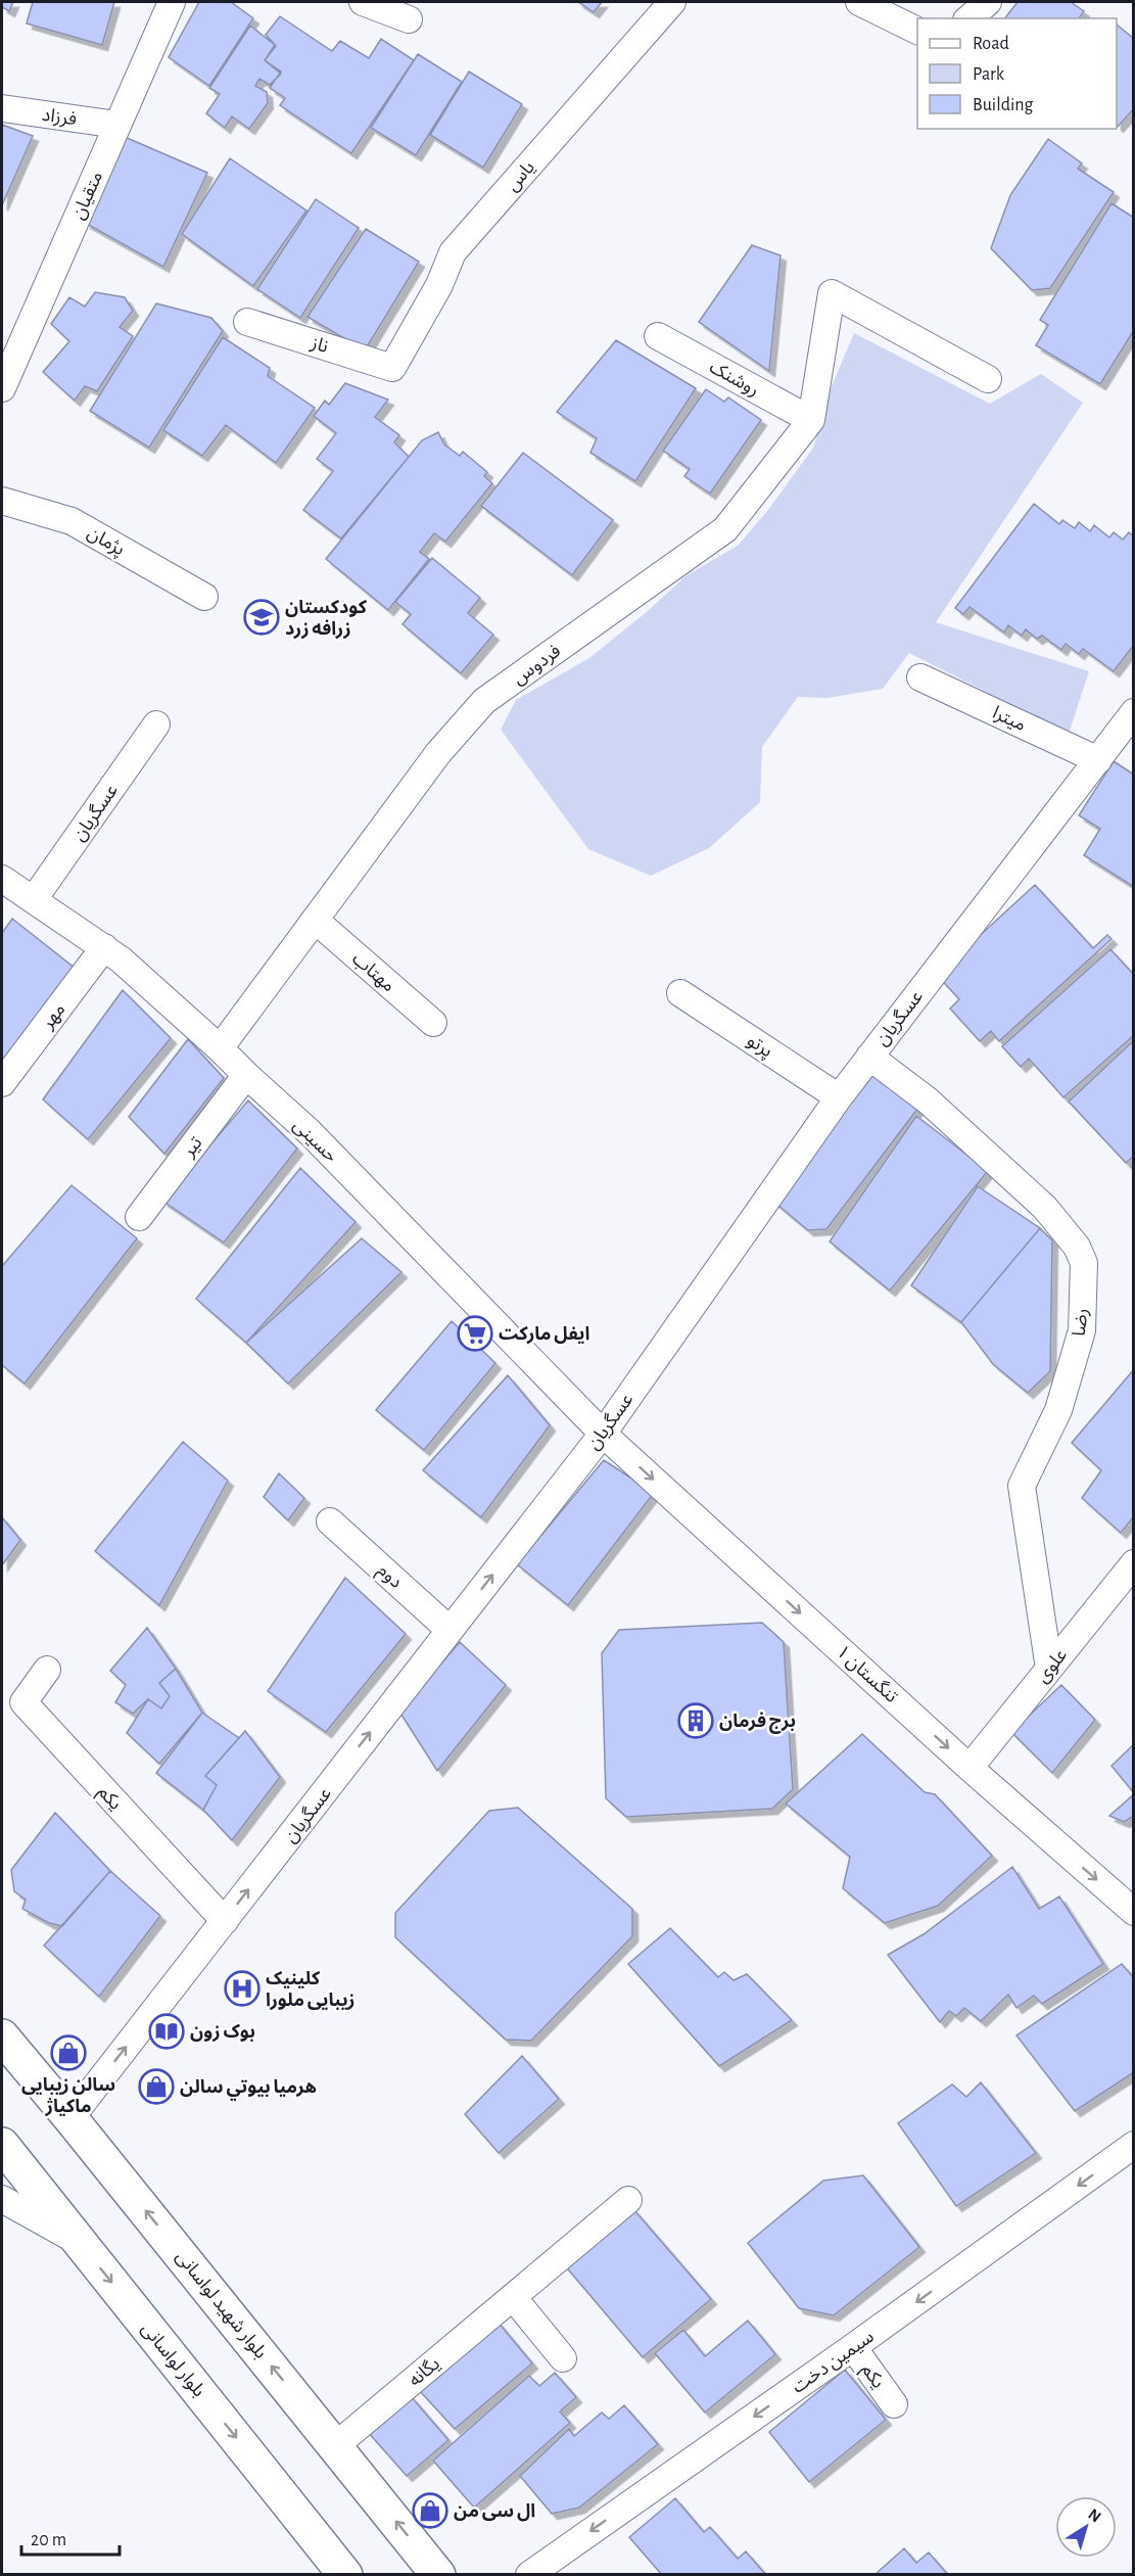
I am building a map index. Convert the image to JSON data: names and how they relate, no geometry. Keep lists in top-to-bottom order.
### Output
{
  "streets": {
    "main road": ["بلوار شهید لواسانی", "بلوار لواسانی"],
    "street": [
      "فرزاد",
      "یاس",
      "متقیان",
      "ناز",
      "روشنک",
      "پژمان",
      "فردوس",
      "میترا",
      "عسگریان",
      "مهتاب",
      "مهر",
      "پرتو",
      "حسینی",
      "تیر",
      "رضا",
      "دوم",
      "علوی",
      "تنگستان ۱",
      "یکم",
      "سیمین دخت",
      "یگانه"
    ]
  },
  "crossings": [
    ["فرزاد", "متقیان"],
    ["یاس", "ناز"],
    ["روشنک", "فردوس"],
    ["فردوس", "مهتاب"],
    ["فردوس", "حسینی"],
    ["میترا", "عسگریان"],
    ["عسگریان", "پرتو"],
    ["عسگریان", "حسینی"],
    ["عسگریان", "رضا"],
    ["عسگریان", "دوم"],
    ["عسگریان", "تنگستان ۱"],
    ["عسگریان", "یکم"],
    ["عسگریان", "بلوار شهید لواسانی"],
    ["مهر", "حسینی"],
    ["حسینی", "تیر"],
    ["حسینی", "تنگستان ۱"],
    ["رضا", "علوی"],
    ["علوی", "تنگستان ۱"],
    ["یکم", "سیمین دخت"],
    ["بلوار شهید لواسانی", "یگانه"]
  ],
  "one_way": [
    "عسگریان",
    "تنگستان ۱",
    "بلوار شهید لواسانی",
    "بلوار لواسانی",
    "سیمین دخت"
  ],
  "places": {
    "school or university": ["کودکستان زرافه زرد"],
    "supermarket": ["ایفل مارکت"],
    "building": ["برج فرمان"],
    "hospital": ["کلینیک زیبایی ملورا"],
    "library": ["بوک زون"],
    "shop": ["سالن زیبایی ماکیاژ", "هرميا بيوتي سالن", "ال سی من"]
  },
  "legend": ["Road", "Park", "Building"],
  "scale_bar": "20 m",
  "north": "top right"
}
